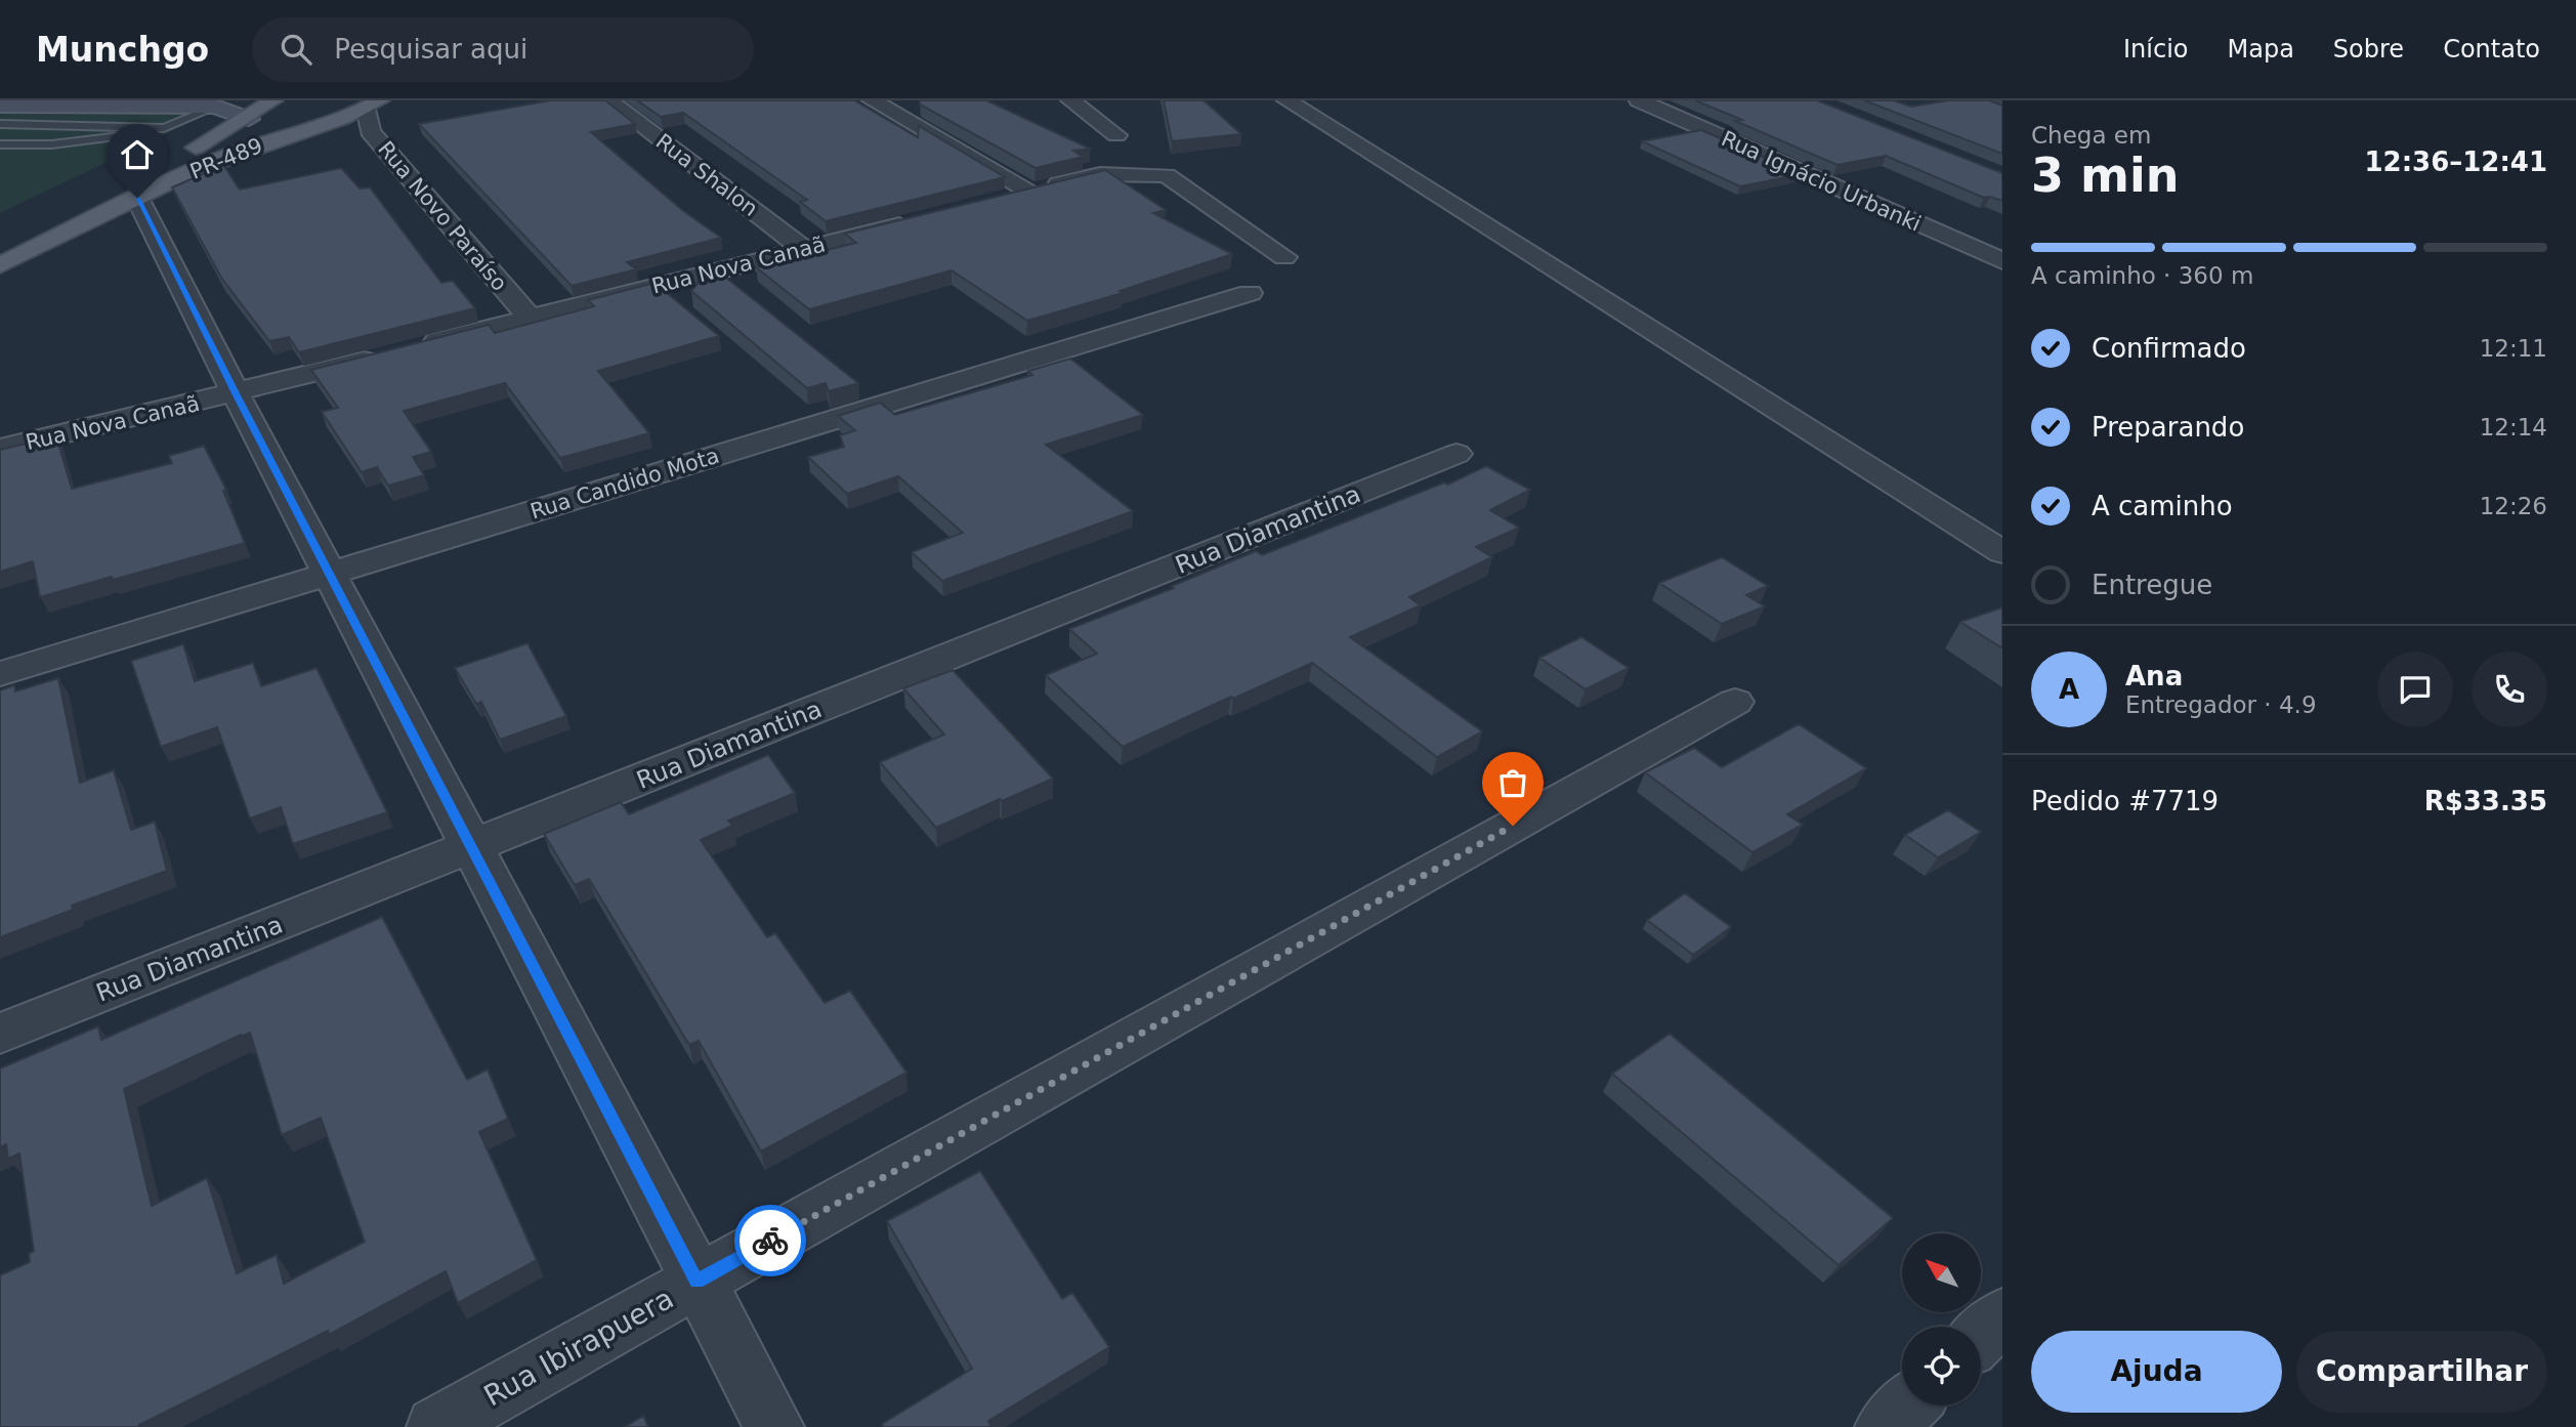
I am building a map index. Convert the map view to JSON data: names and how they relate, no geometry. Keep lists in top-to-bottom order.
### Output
{
  "streets": {
    "main road": ["PR-489"],
    "street": [
      "Rua Shalon",
      "Rua Ignácio Urbanki",
      "Rua Novo Paraíso",
      "Rua Nova Canaã",
      "Rua Candido Mota",
      "Rua Diamantina",
      "Rua Ibirapuera"
    ]
  },
  "crossings": [
    ["PR-489", "Rua Novo Paraíso"],
    ["Rua Shalon", "Rua Nova Canaã"],
    ["Rua Novo Paraíso", "Rua Nova Canaã"]
  ],
  "north": "top left",
  "page": {
    "header": "Munchgo",
    "search": "Pesquisar aqui",
    "nav": [
      "Início",
      "Mapa",
      "Sobre",
      "Contato"
    ],
    "heading": ["3 min", "Chega em", "12:36–12:41"],
    "panel": [
      "Ana",
      "Entregador · 4.9",
      "Pedido #7719",
      "R$33.35"
    ],
    "bar": "A caminho · 360 m",
    "list": [
      ["Confirmado", "12:11"],
      ["Preparando", "12:14"],
      ["A caminho", "12:26"],
      "Entregue"
    ],
    "round": "A",
    "buttons": ["Ajuda", "Compartilhar"]
  }
}
